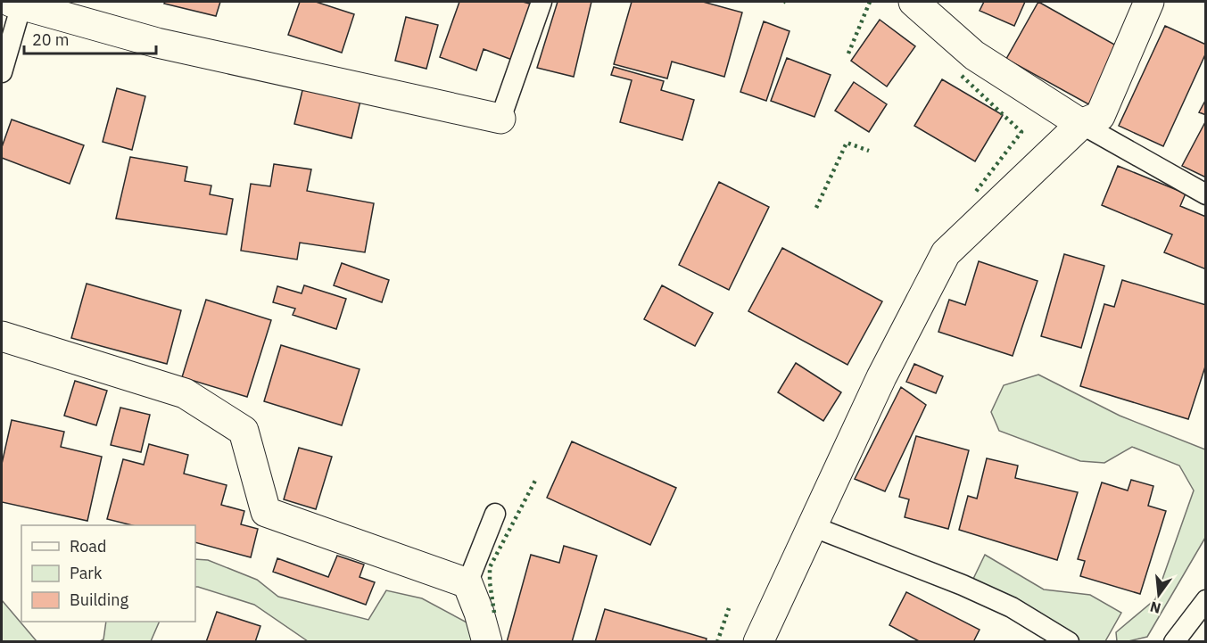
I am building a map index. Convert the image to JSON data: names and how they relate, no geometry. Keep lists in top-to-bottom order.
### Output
{
  "legend": ["Road", "Park", "Building"],
  "scale_bar": "20 m",
  "north": "bottom"
}
